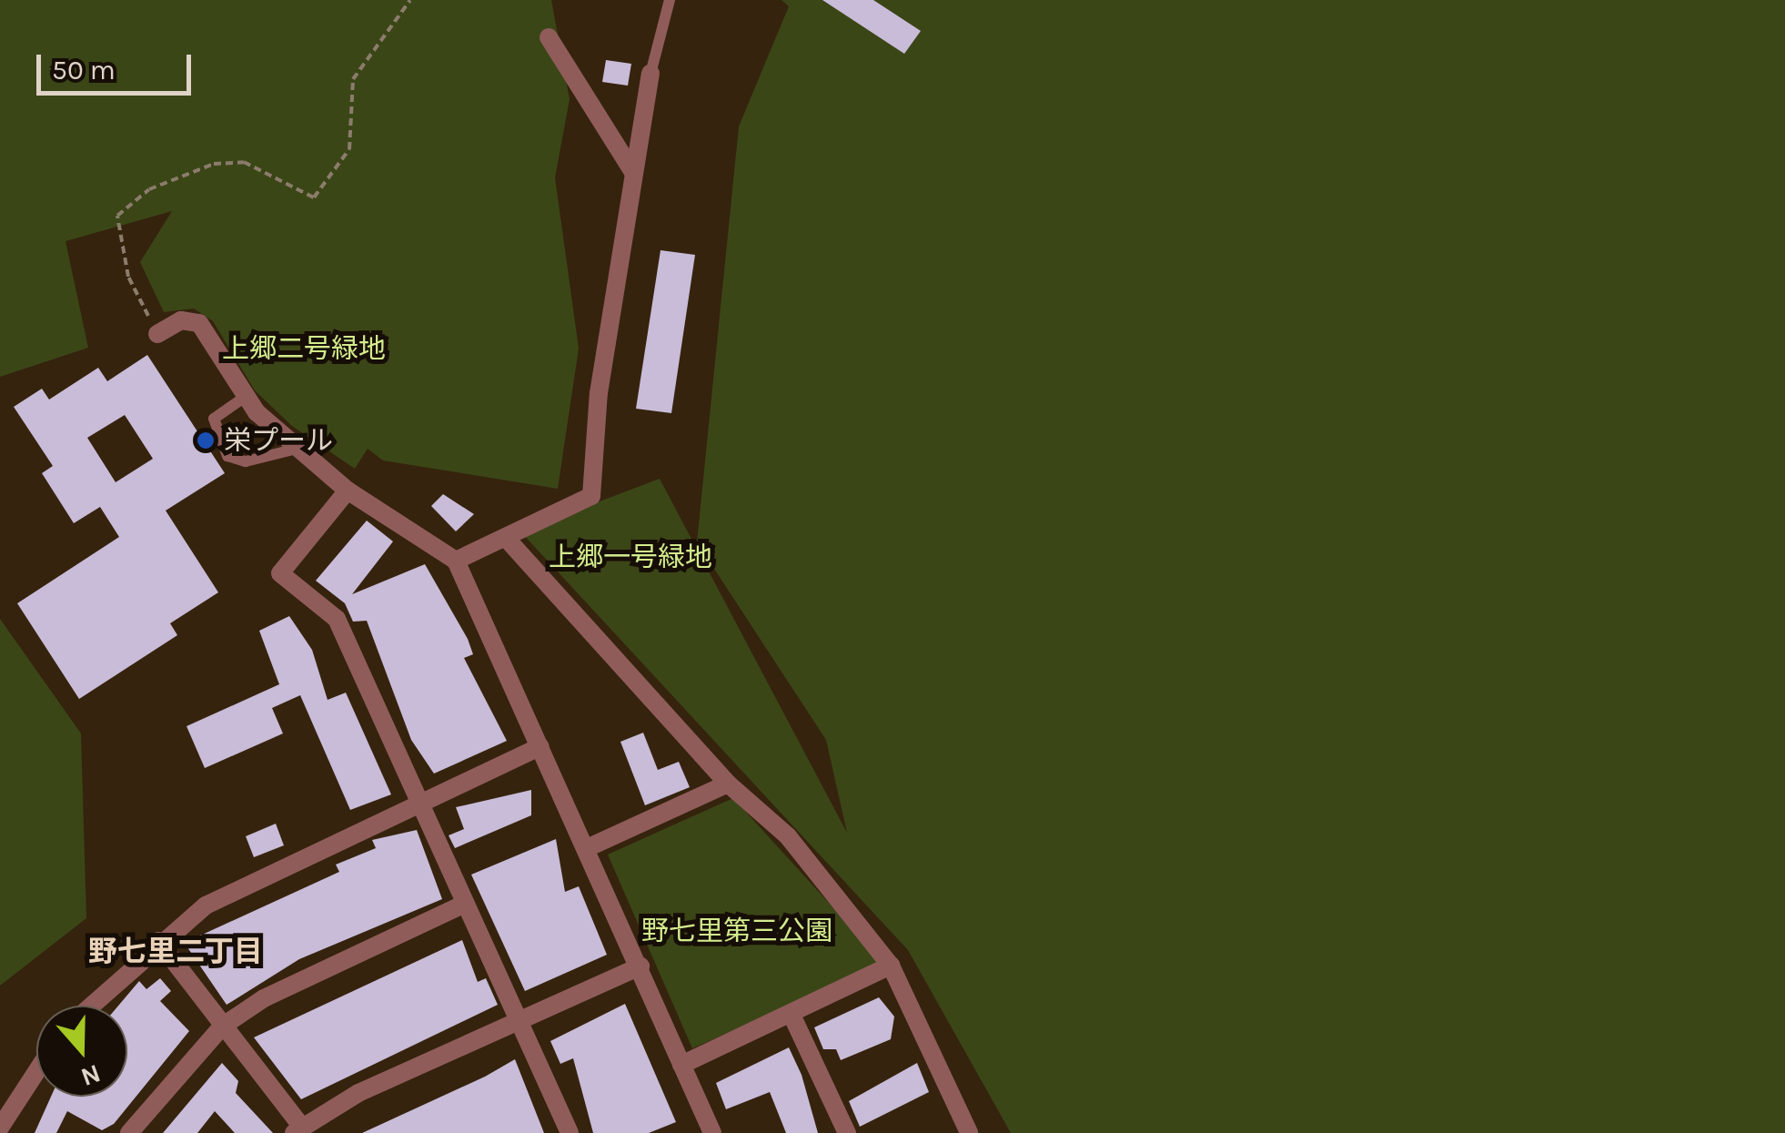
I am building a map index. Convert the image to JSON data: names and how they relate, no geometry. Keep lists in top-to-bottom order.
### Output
{
  "districts": ["野七里二丁目"],
  "parks": ["上郷二号緑地", "上郷一号緑地", "野七里第三公園"],
  "places": ["栄プール"],
  "scale_bar": "50 m",
  "north": "bottom"
}
